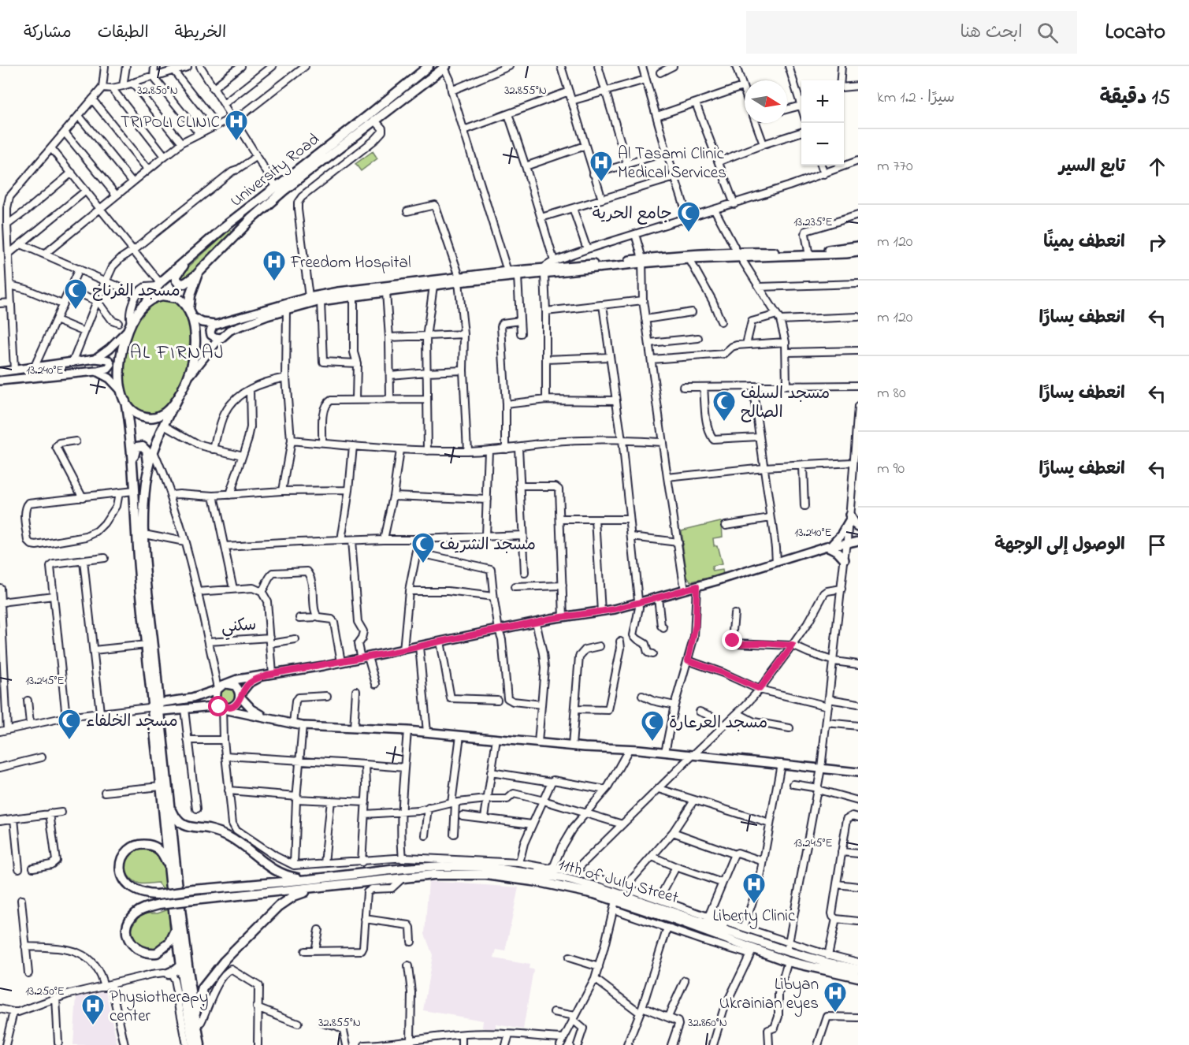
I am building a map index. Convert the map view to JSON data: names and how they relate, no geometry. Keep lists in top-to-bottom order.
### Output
{
  "streets": {
    "highway": ["University Road", "11th of July Street"],
    "street": ["سكني"]
  },
  "districts": ["AL FIRNAJ"],
  "places": {
    "hospital": [
      "TRIPOLI CLINIC",
      "Al Tasami Clinic Medical Services",
      "Freedom Hospital",
      "Liberty Clinic",
      "Libyan Ukrainian eyes",
      "Physiotherapy center"
    ],
    "mosque": [
      "جامع الحرية",
      "مسجد الفرناج",
      "مسجد السلف الصالح",
      "مسجد الشريف",
      "مسجد الخلفاء",
      "مسجد العرعارة"
    ]
  },
  "north": "right",
  "page": {
    "header": "Locato",
    "search": "ابحث هنا",
    "nav": ["الخريطة", "الطبقات", "مشاركة"],
    "heading": ["15 دقيقة", "سيرًا · 1.2 km"],
    "map_buttons": ["+", "−"],
    "list": [
      ["تابع السير", "770 m"],
      ["انعطف يمينًا", "120 m"],
      ["انعطف يسارًا", "120 m"],
      ["انعطف يسارًا", "80 m"],
      ["انعطف يسارًا", "90 m"],
      "الوصول إلى الوجهة"
    ]
  },
  "coordinates": [
    "32.850°N",
    "32.855°N",
    "13.235°E",
    "13.240°E",
    "13.245°E",
    "13.250°E",
    "32.860°N"
  ]
}
